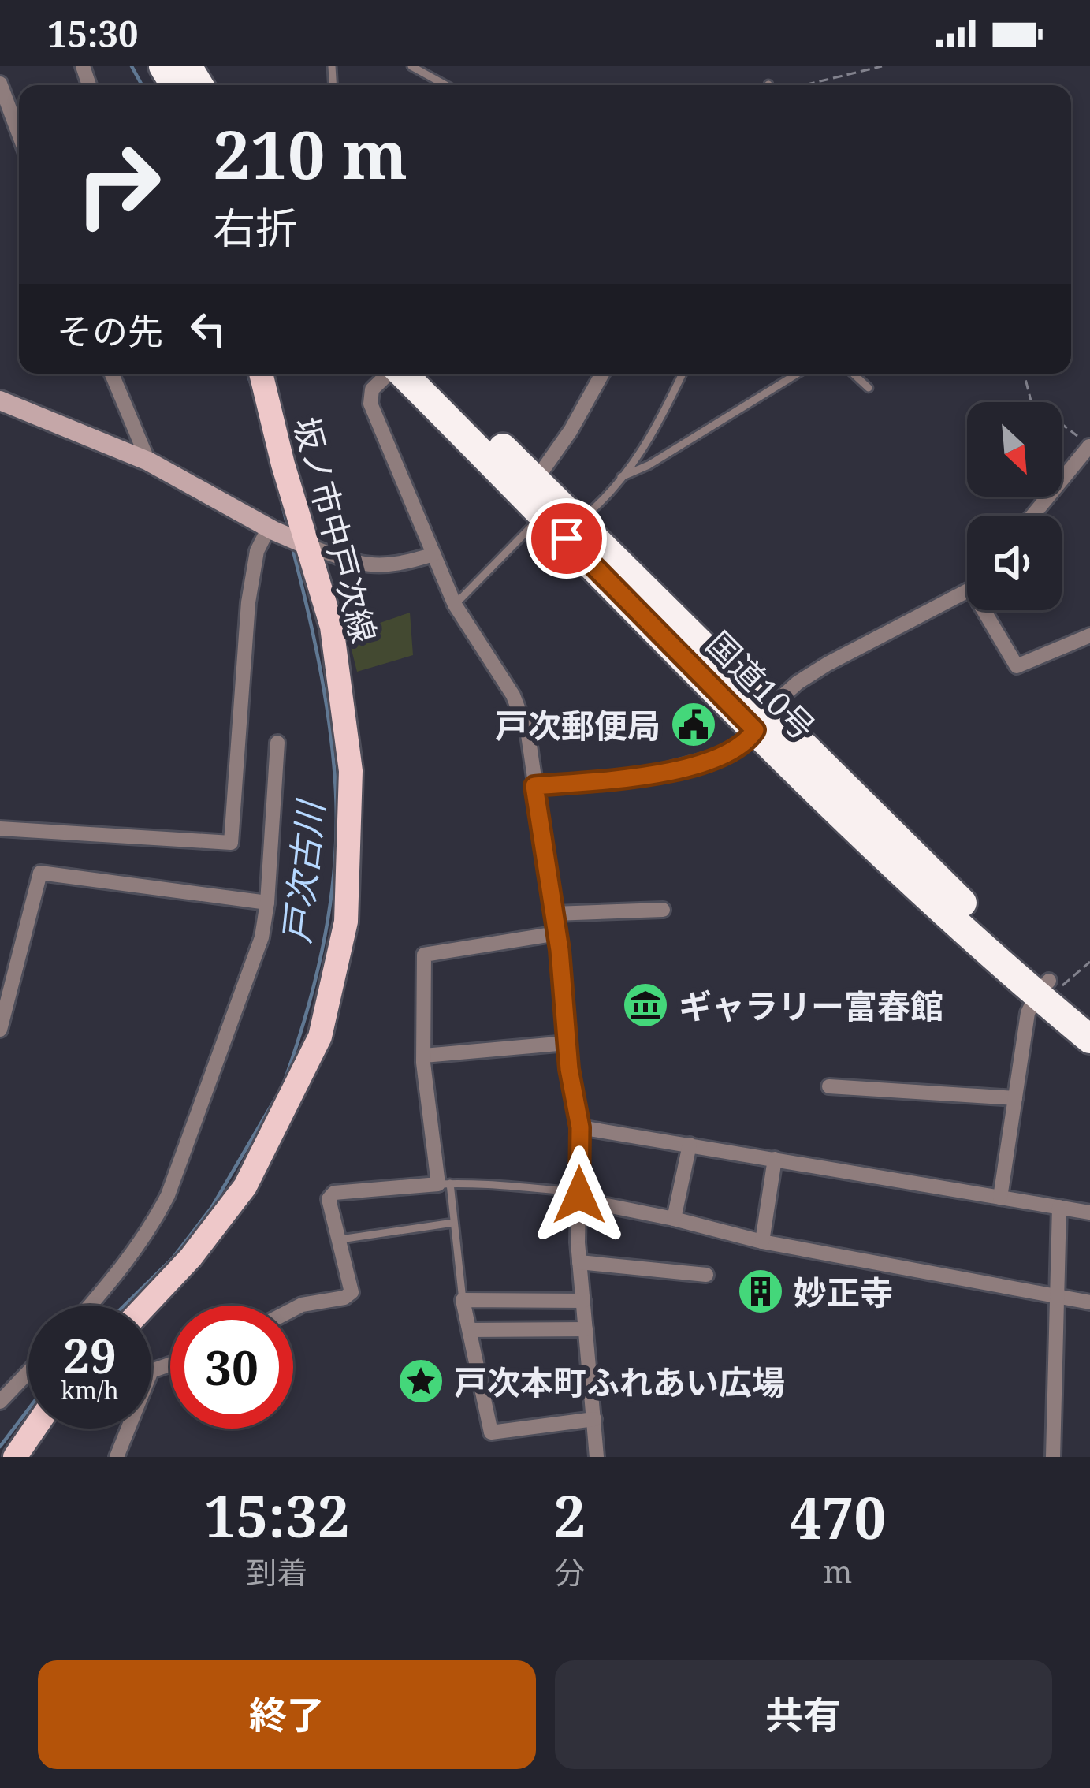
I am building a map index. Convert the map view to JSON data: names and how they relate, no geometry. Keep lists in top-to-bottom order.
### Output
{
  "streets": {
    "highway": ["国道10号"],
    "main road": ["坂ノ市中戸次線"]
  },
  "water": ["戸次古川"],
  "places": {
    "public building": ["戸次郵便局"],
    "museum": ["ギャラリー富春館"],
    "building": ["妙正寺"],
    "place": ["戸次本町ふれあい広場"]
  },
  "north": "bottom right",
  "page": {
    "status": "15:30",
    "turn": ["210 m", "右折"],
    "then": "その先",
    "speed": "29 km/h",
    "limit": "30",
    "eta": [
      "15:32",
      "到着",
      "2",
      "分",
      "470",
      "m"
    ],
    "buttons": ["終了", "共有"]
  }
}
